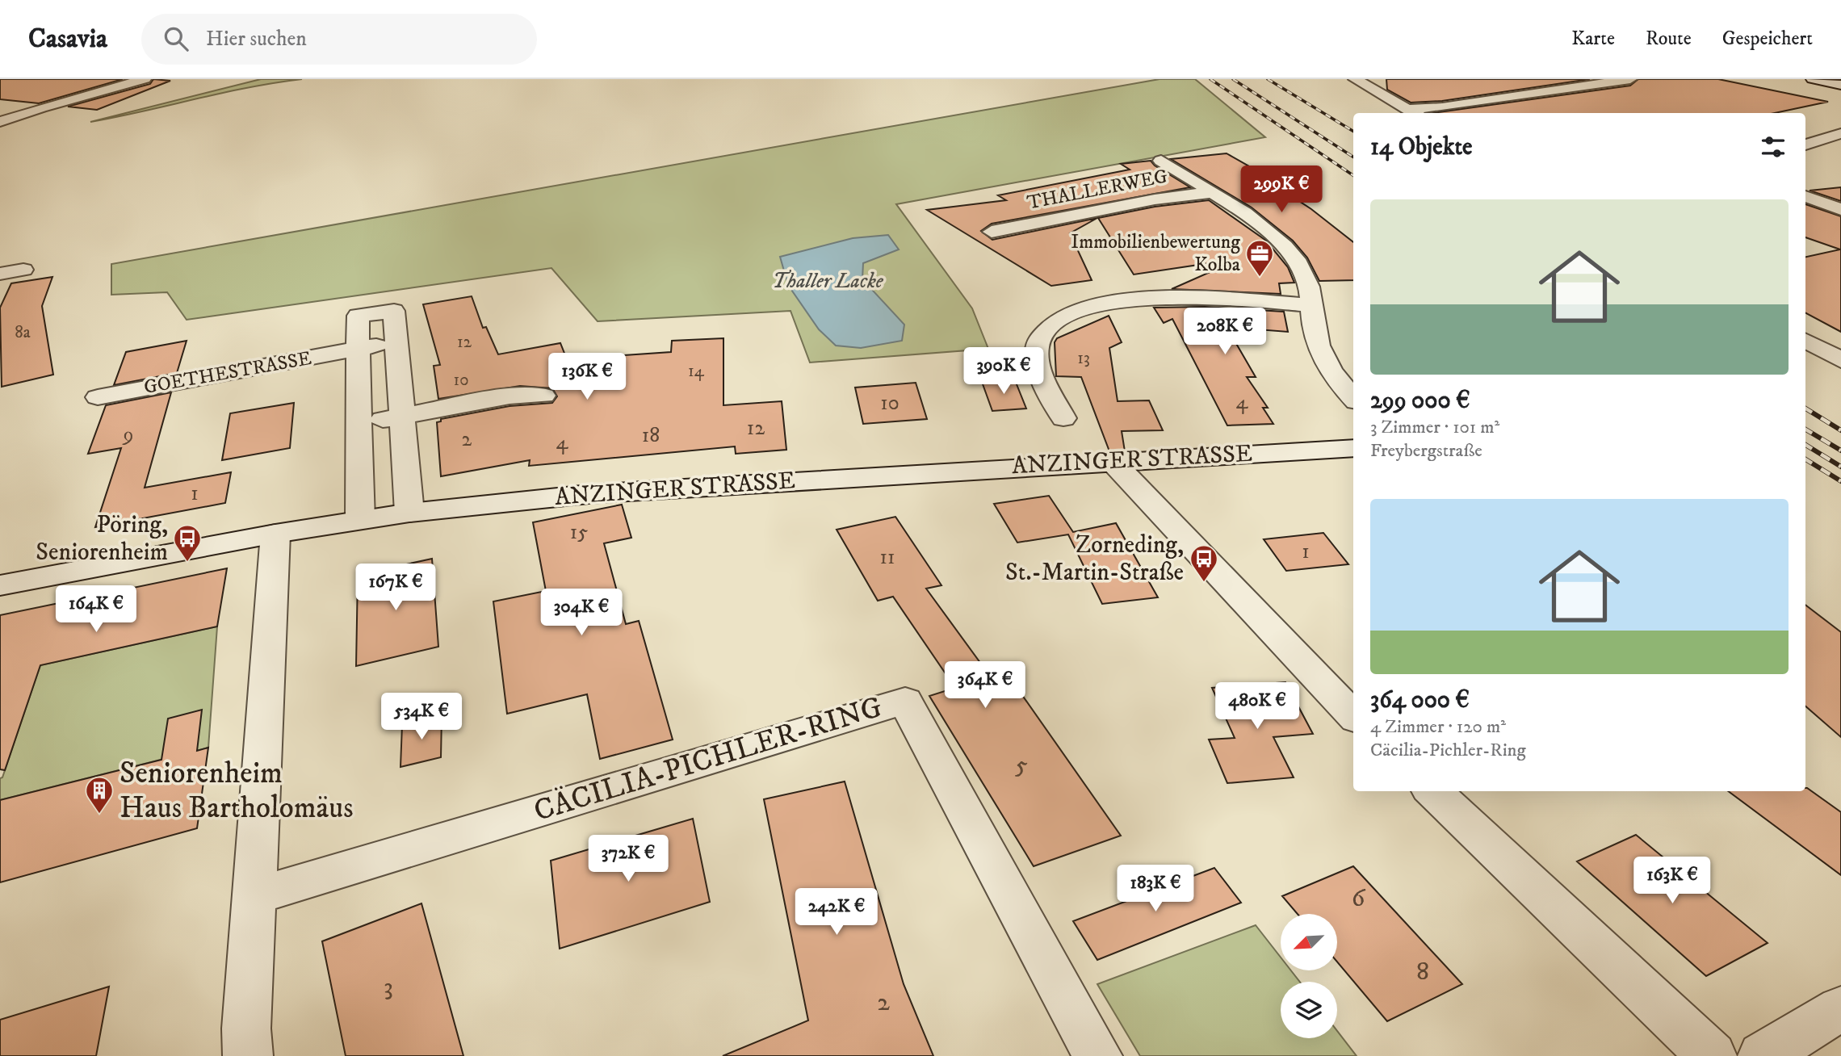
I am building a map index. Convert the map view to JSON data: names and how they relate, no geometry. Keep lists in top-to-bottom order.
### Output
{
  "streets": {
    "street": [
      "THALLERWEG",
      "GOETHESTRASSE",
      "ANZINGER STRASSE",
      "CÄCILIA-PICHLER-RING"
    ]
  },
  "water": ["Thaller Lacke"],
  "places": {
    "office": ["Immobilienbewertung Kolba"],
    "bus stop": ["Pöring, Seniorenheim", "Zorneding, St.-Martin-Straße"],
    "building": ["Seniorenheim Haus Bartholomäus"]
  },
  "house_numbers": [
    "8a",
    "12",
    "13",
    "14",
    "10",
    "4",
    "10",
    "12",
    "9",
    "18",
    "2",
    "4",
    "1",
    "15",
    "1",
    "11",
    "5",
    "6",
    "8",
    "3",
    "2"
  ],
  "north": "bottom left",
  "page": {
    "header": "Casavia",
    "search": "Hier suchen",
    "nav": ["Karte", "Route", "Gespeichert"],
    "heading": "14 Objekte",
    "price": [
      "299K €",
      "208K €",
      "390K €",
      "136K €",
      "167K €",
      "164K €",
      "304K €",
      "364K €",
      "480K €",
      "534K €",
      "372K €",
      "163K €",
      "183K €",
      "242K €"
    ],
    "list": [
      {
        "name": "299 000 €",
        "note": "3 Zimmer · 101 m² · Freybergstraße"
      },
      {
        "name": "364 000 €",
        "note": "4 Zimmer · 120 m² · Cäcilia-Pichler-Ring"
      }
    ]
  }
}
